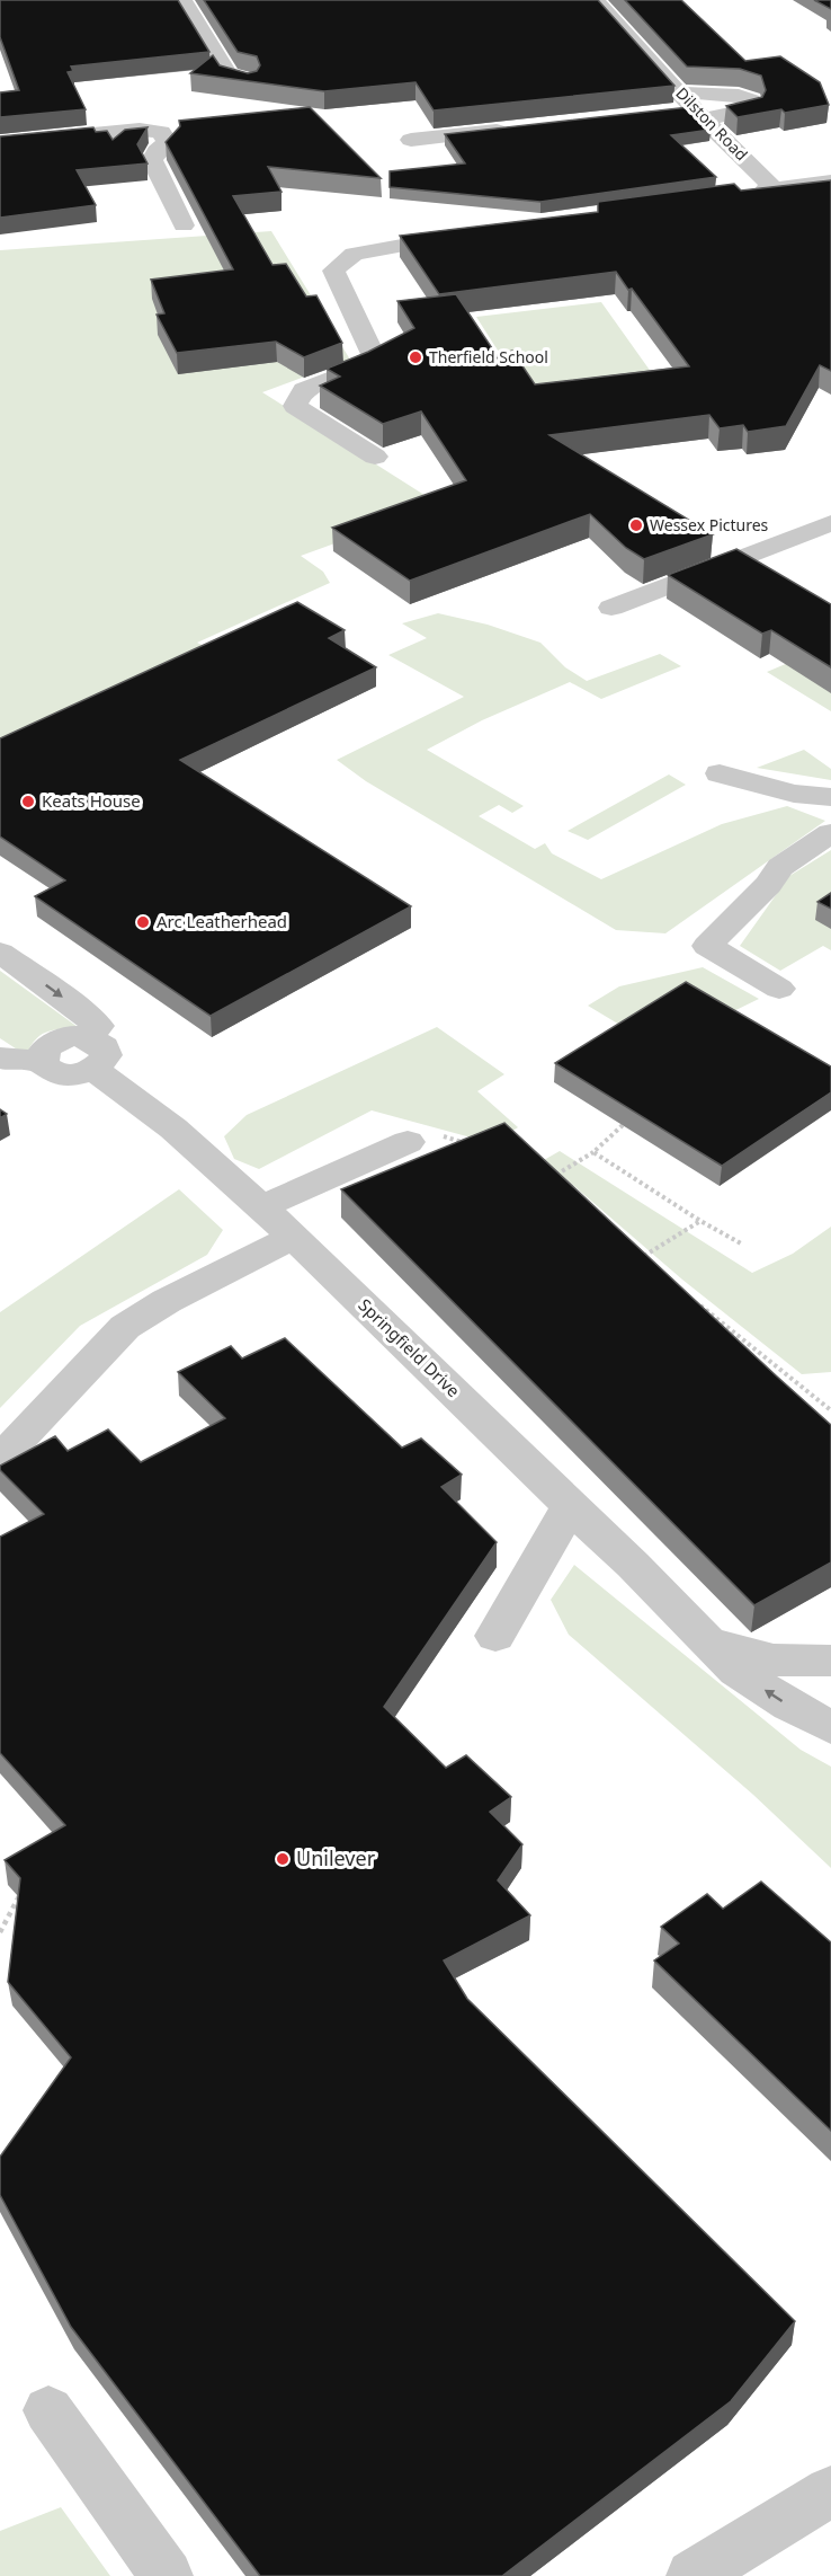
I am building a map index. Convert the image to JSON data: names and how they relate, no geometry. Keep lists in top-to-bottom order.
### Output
{
  "streets": {
    "street": ["Dilston Road", "Springfield Drive"]
  },
  "places": [
    "Therfield School",
    "Wessex Pictures",
    "Keats House",
    "Arc Leatherhead",
    "Unilever"
  ]
}
